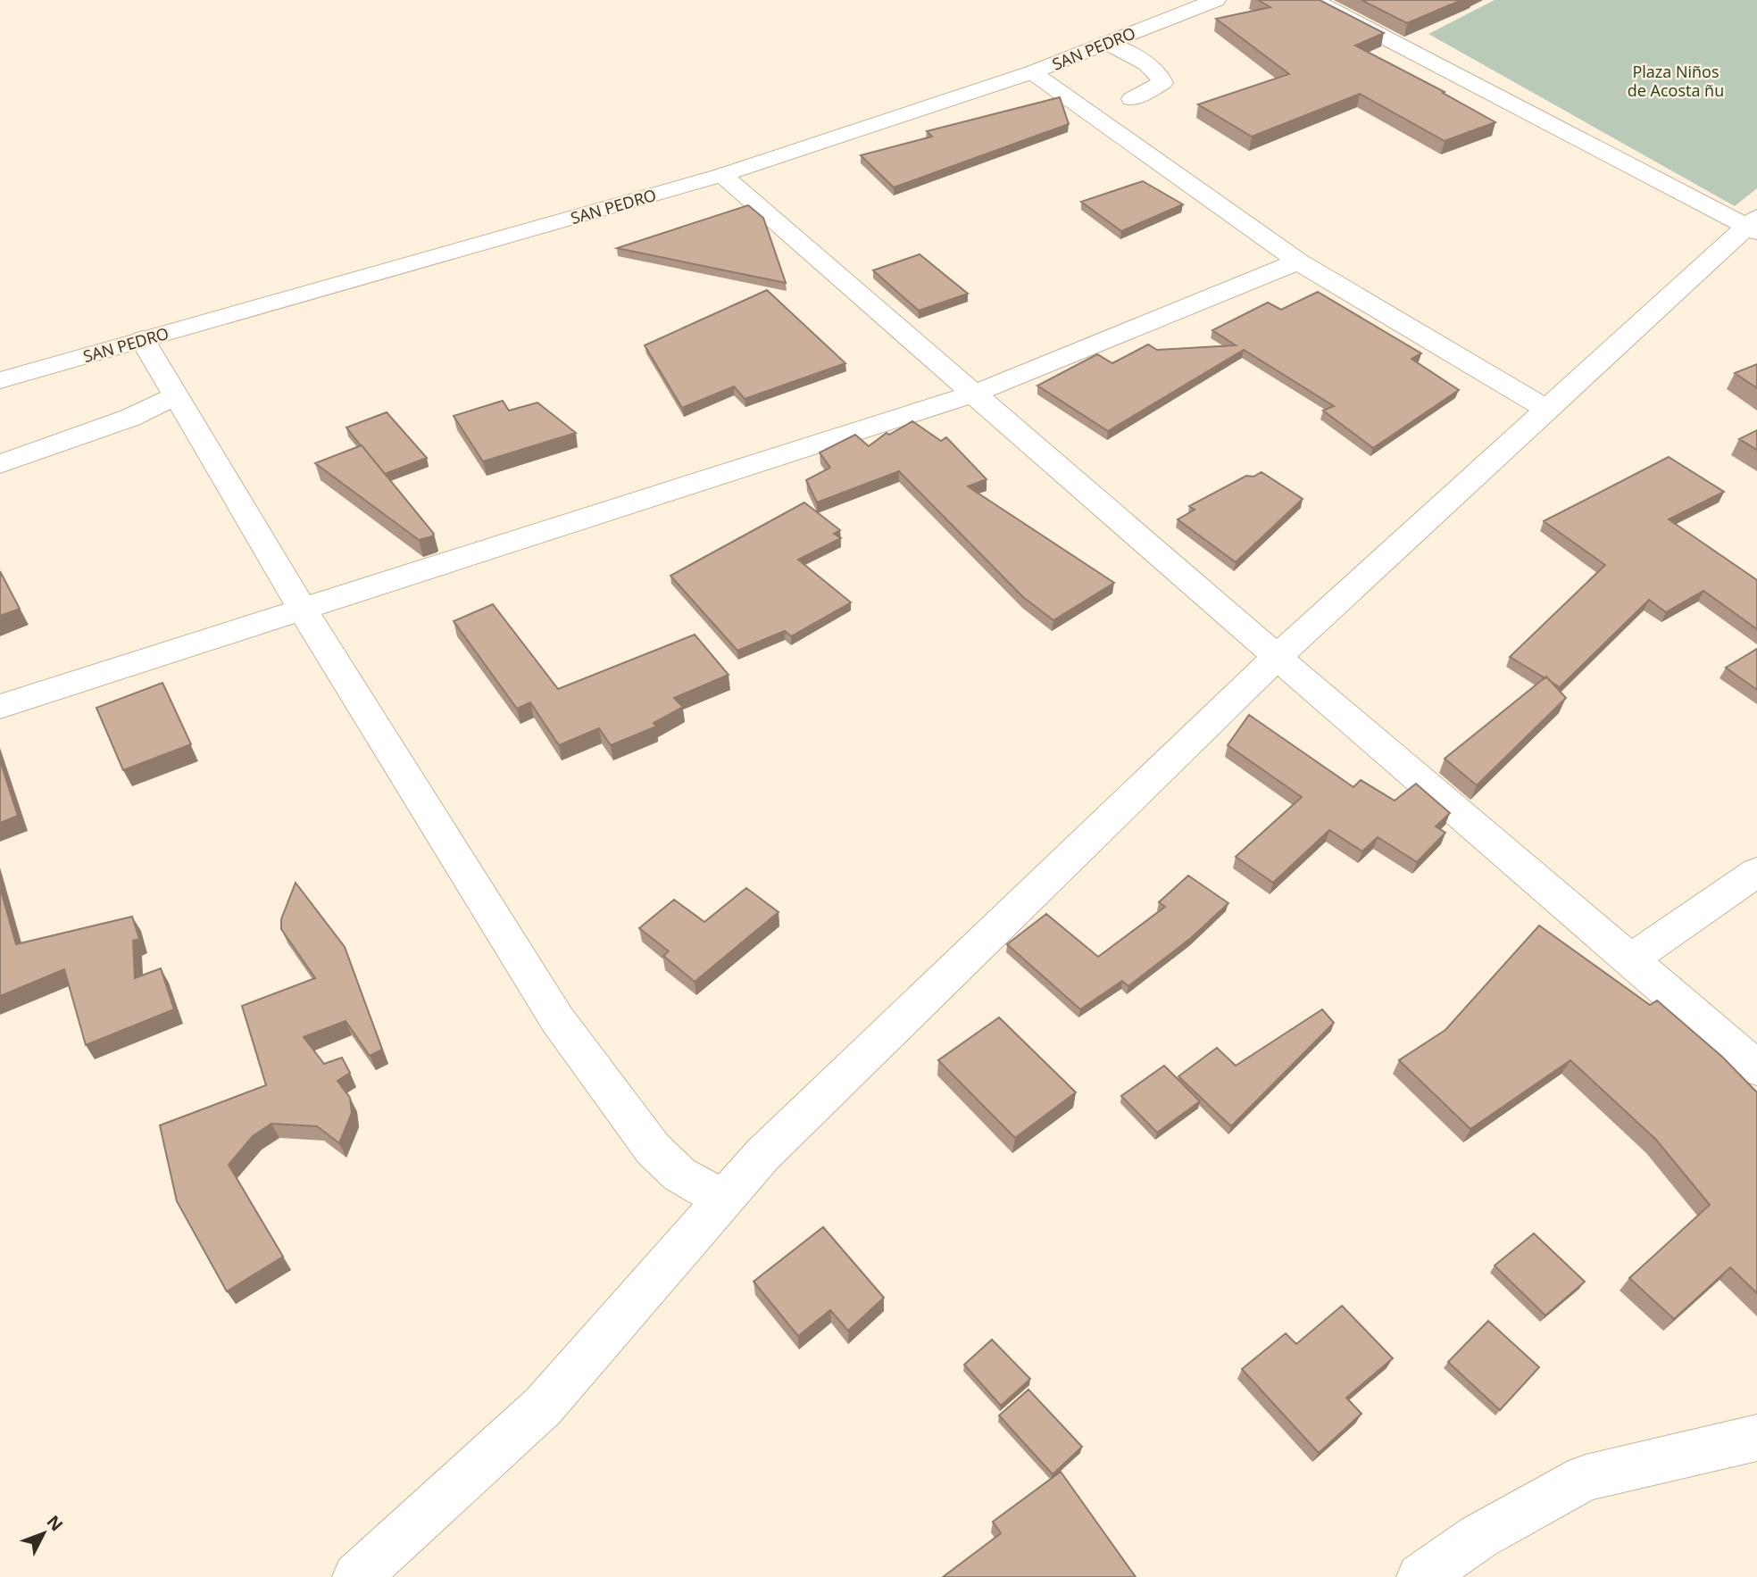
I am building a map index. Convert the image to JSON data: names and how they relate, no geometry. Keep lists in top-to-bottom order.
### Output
{
  "streets": {
    "street": ["SAN PEDRO"]
  },
  "parks": ["Plaza Niños de Acosta ñu"],
  "north": "top right"
}
